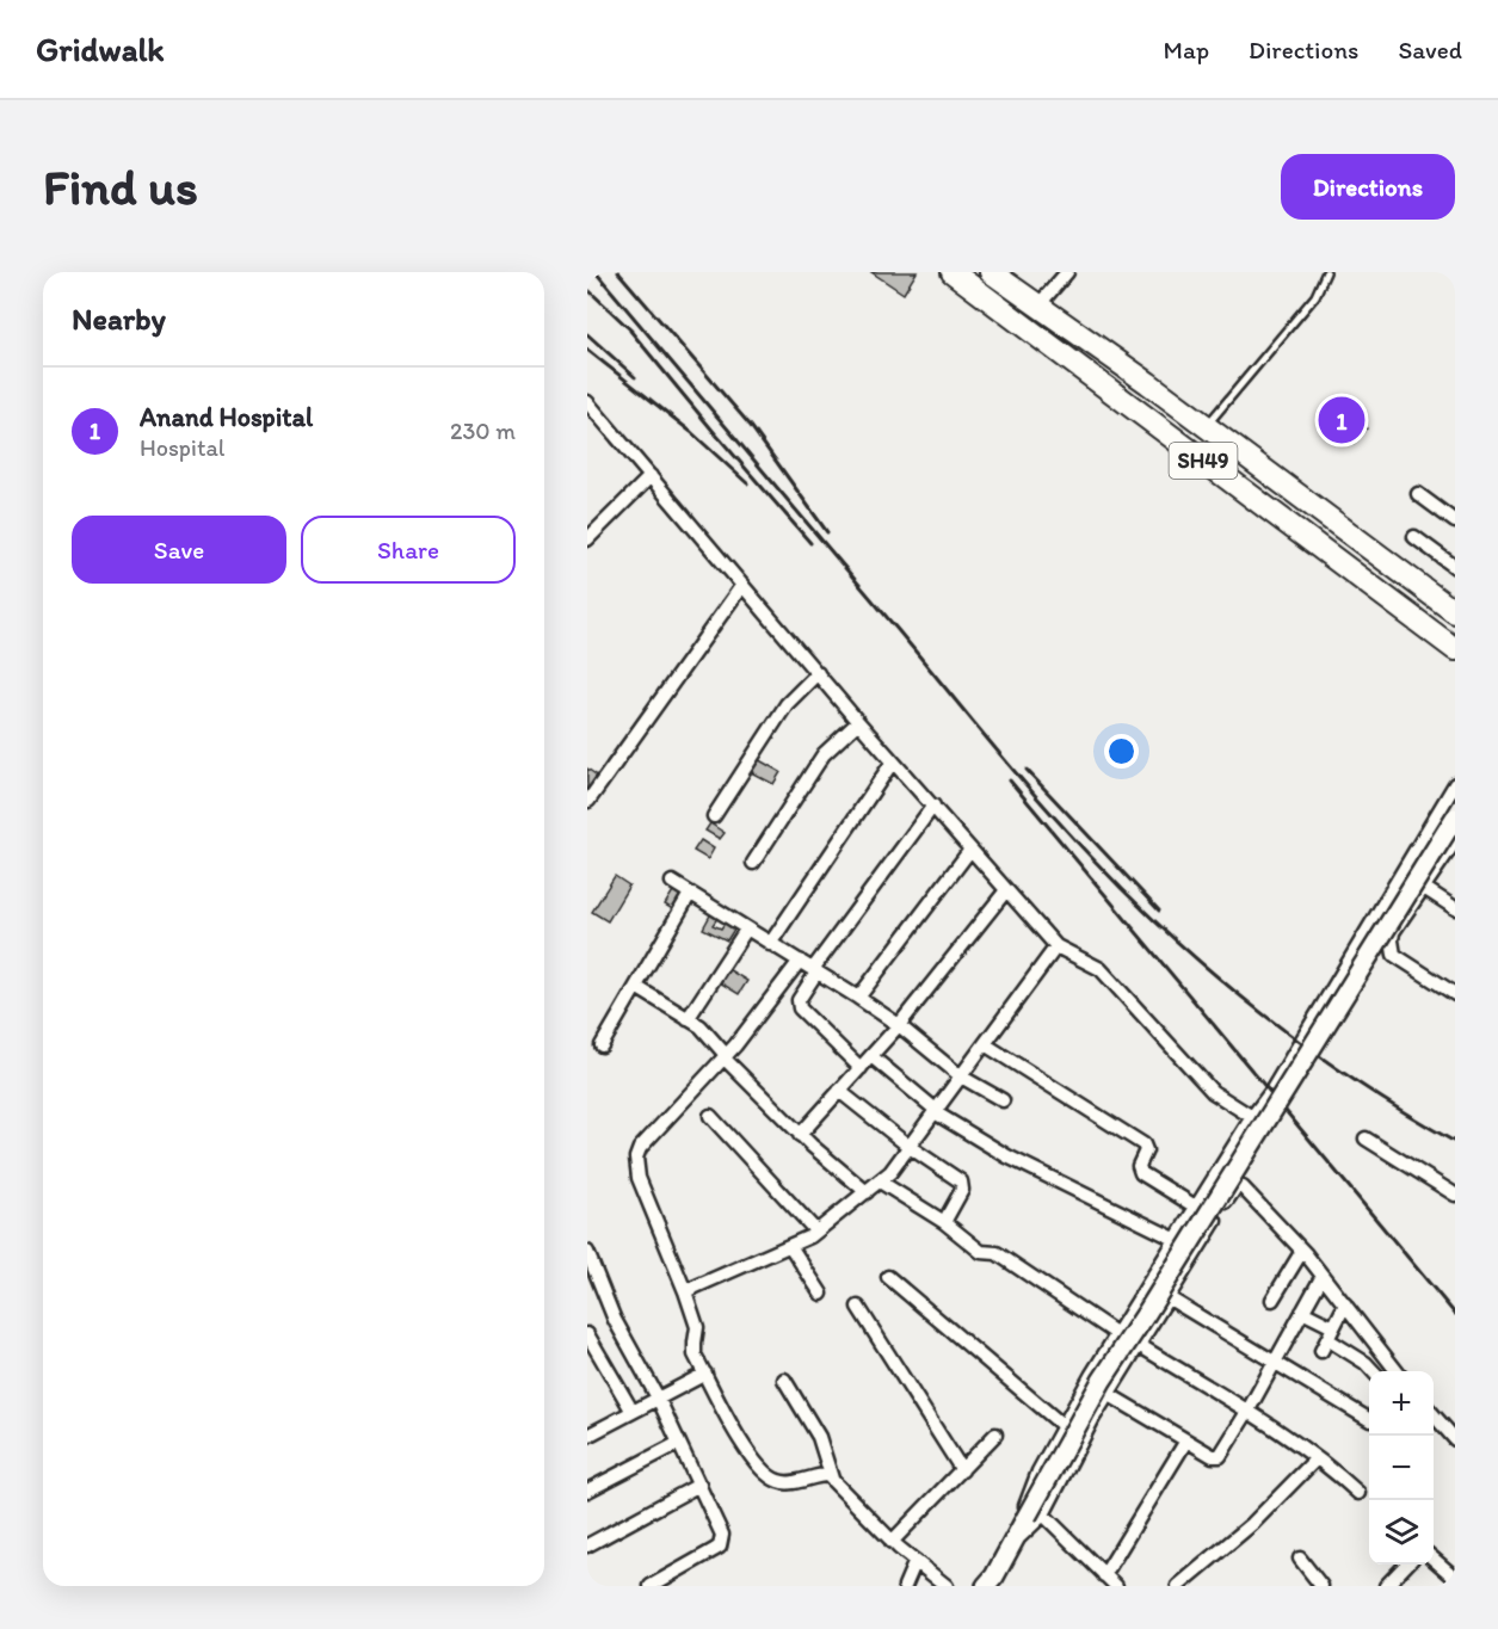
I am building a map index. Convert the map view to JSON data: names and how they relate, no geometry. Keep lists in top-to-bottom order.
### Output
{
  "streets": {
    "main road": ["SH49"]
  },
  "page": {
    "header": "Gridwalk",
    "nav": ["Map", "Directions", "Saved"],
    "buttons": [
      "Directions",
      ["Save", "Share"]
    ],
    "title": "Find us",
    "heading": "Nearby",
    "list": [
      {
        "mark": "1",
        "name": "Anand Hospital",
        "note": "Hospital",
        "value": "230 m"
      }
    ],
    "pins": "1",
    "map_buttons": ["+", "−"]
  }
}
